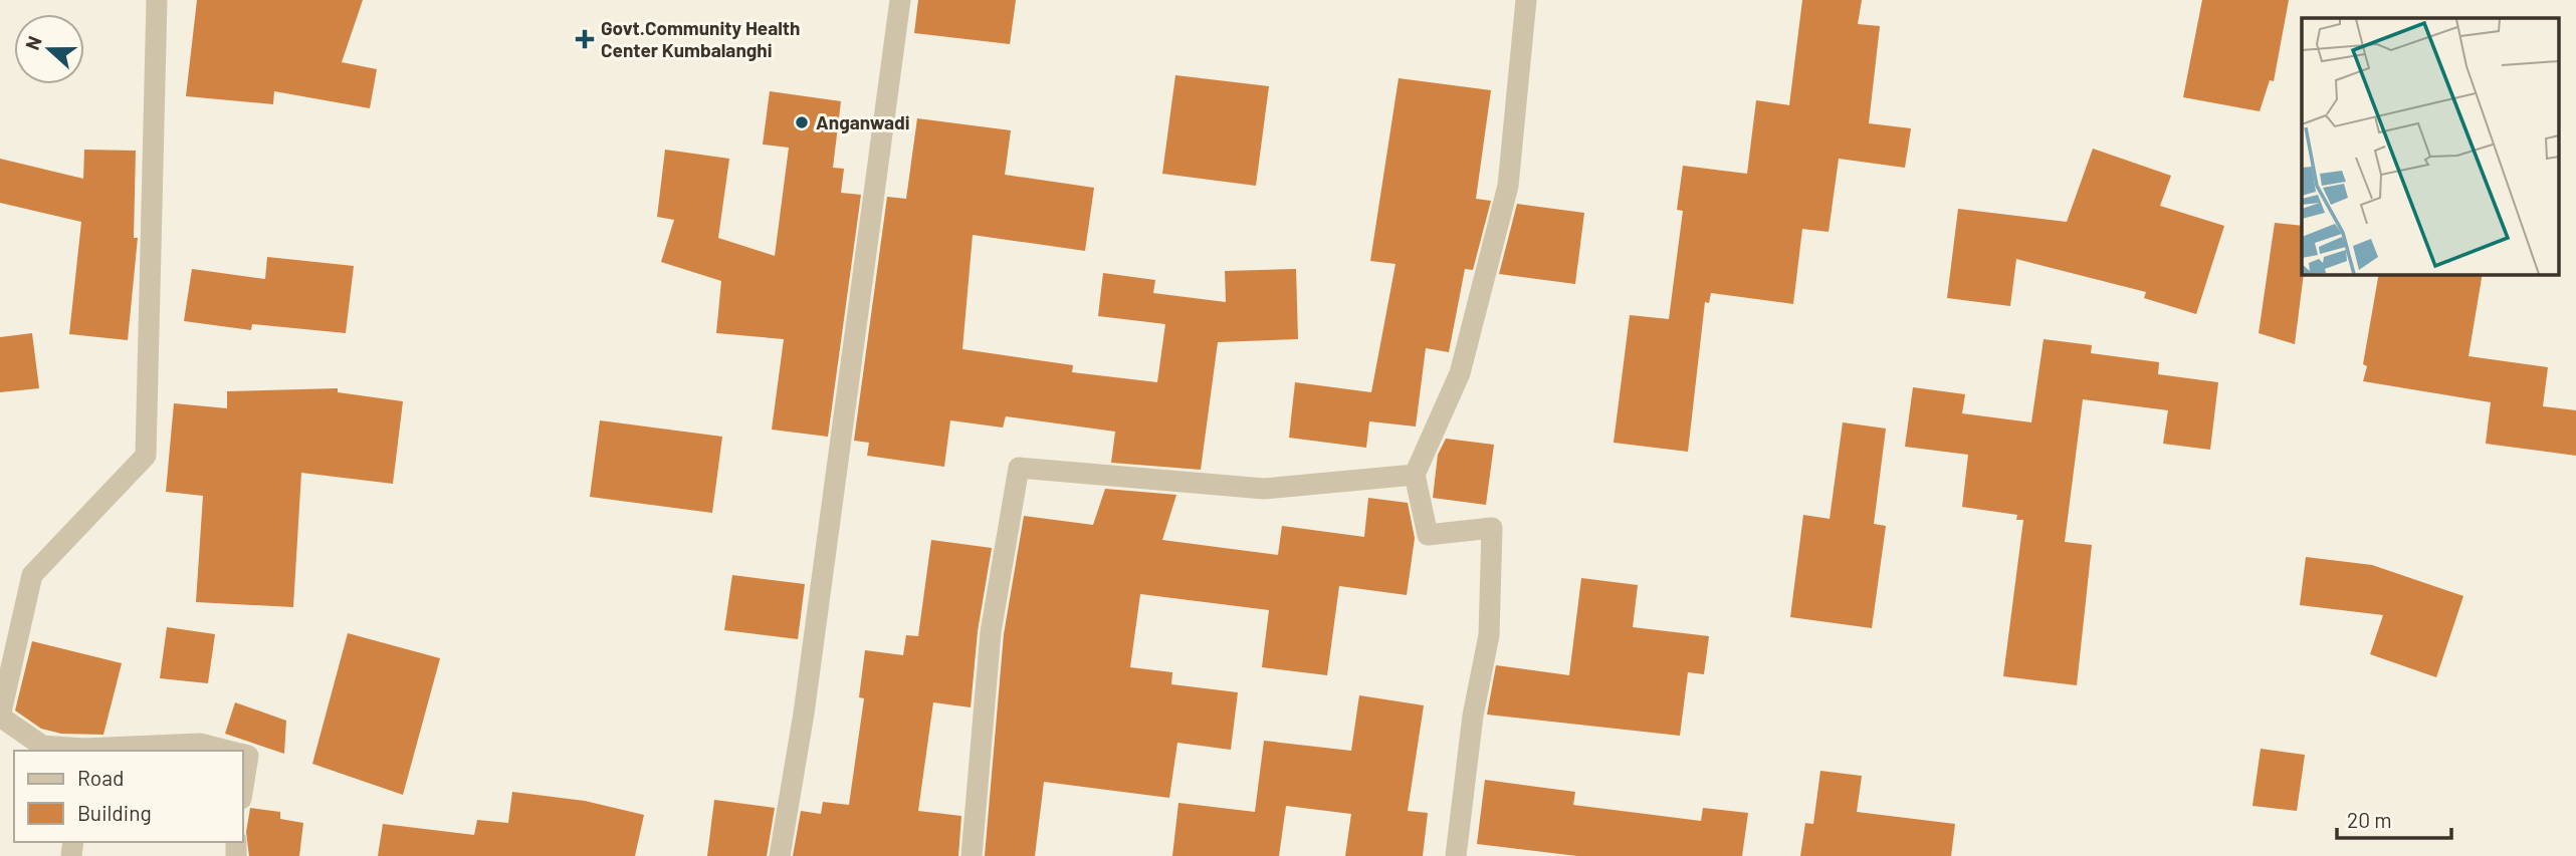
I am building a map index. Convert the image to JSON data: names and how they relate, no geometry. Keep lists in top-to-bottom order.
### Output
{
  "places": {
    "health": ["Govt.Community Health Center Kumbalanghi"],
    "other": ["Anganwadi"]
  },
  "legend": ["Road", "Building"],
  "scale_bar": "20 m",
  "north": "left"
}
